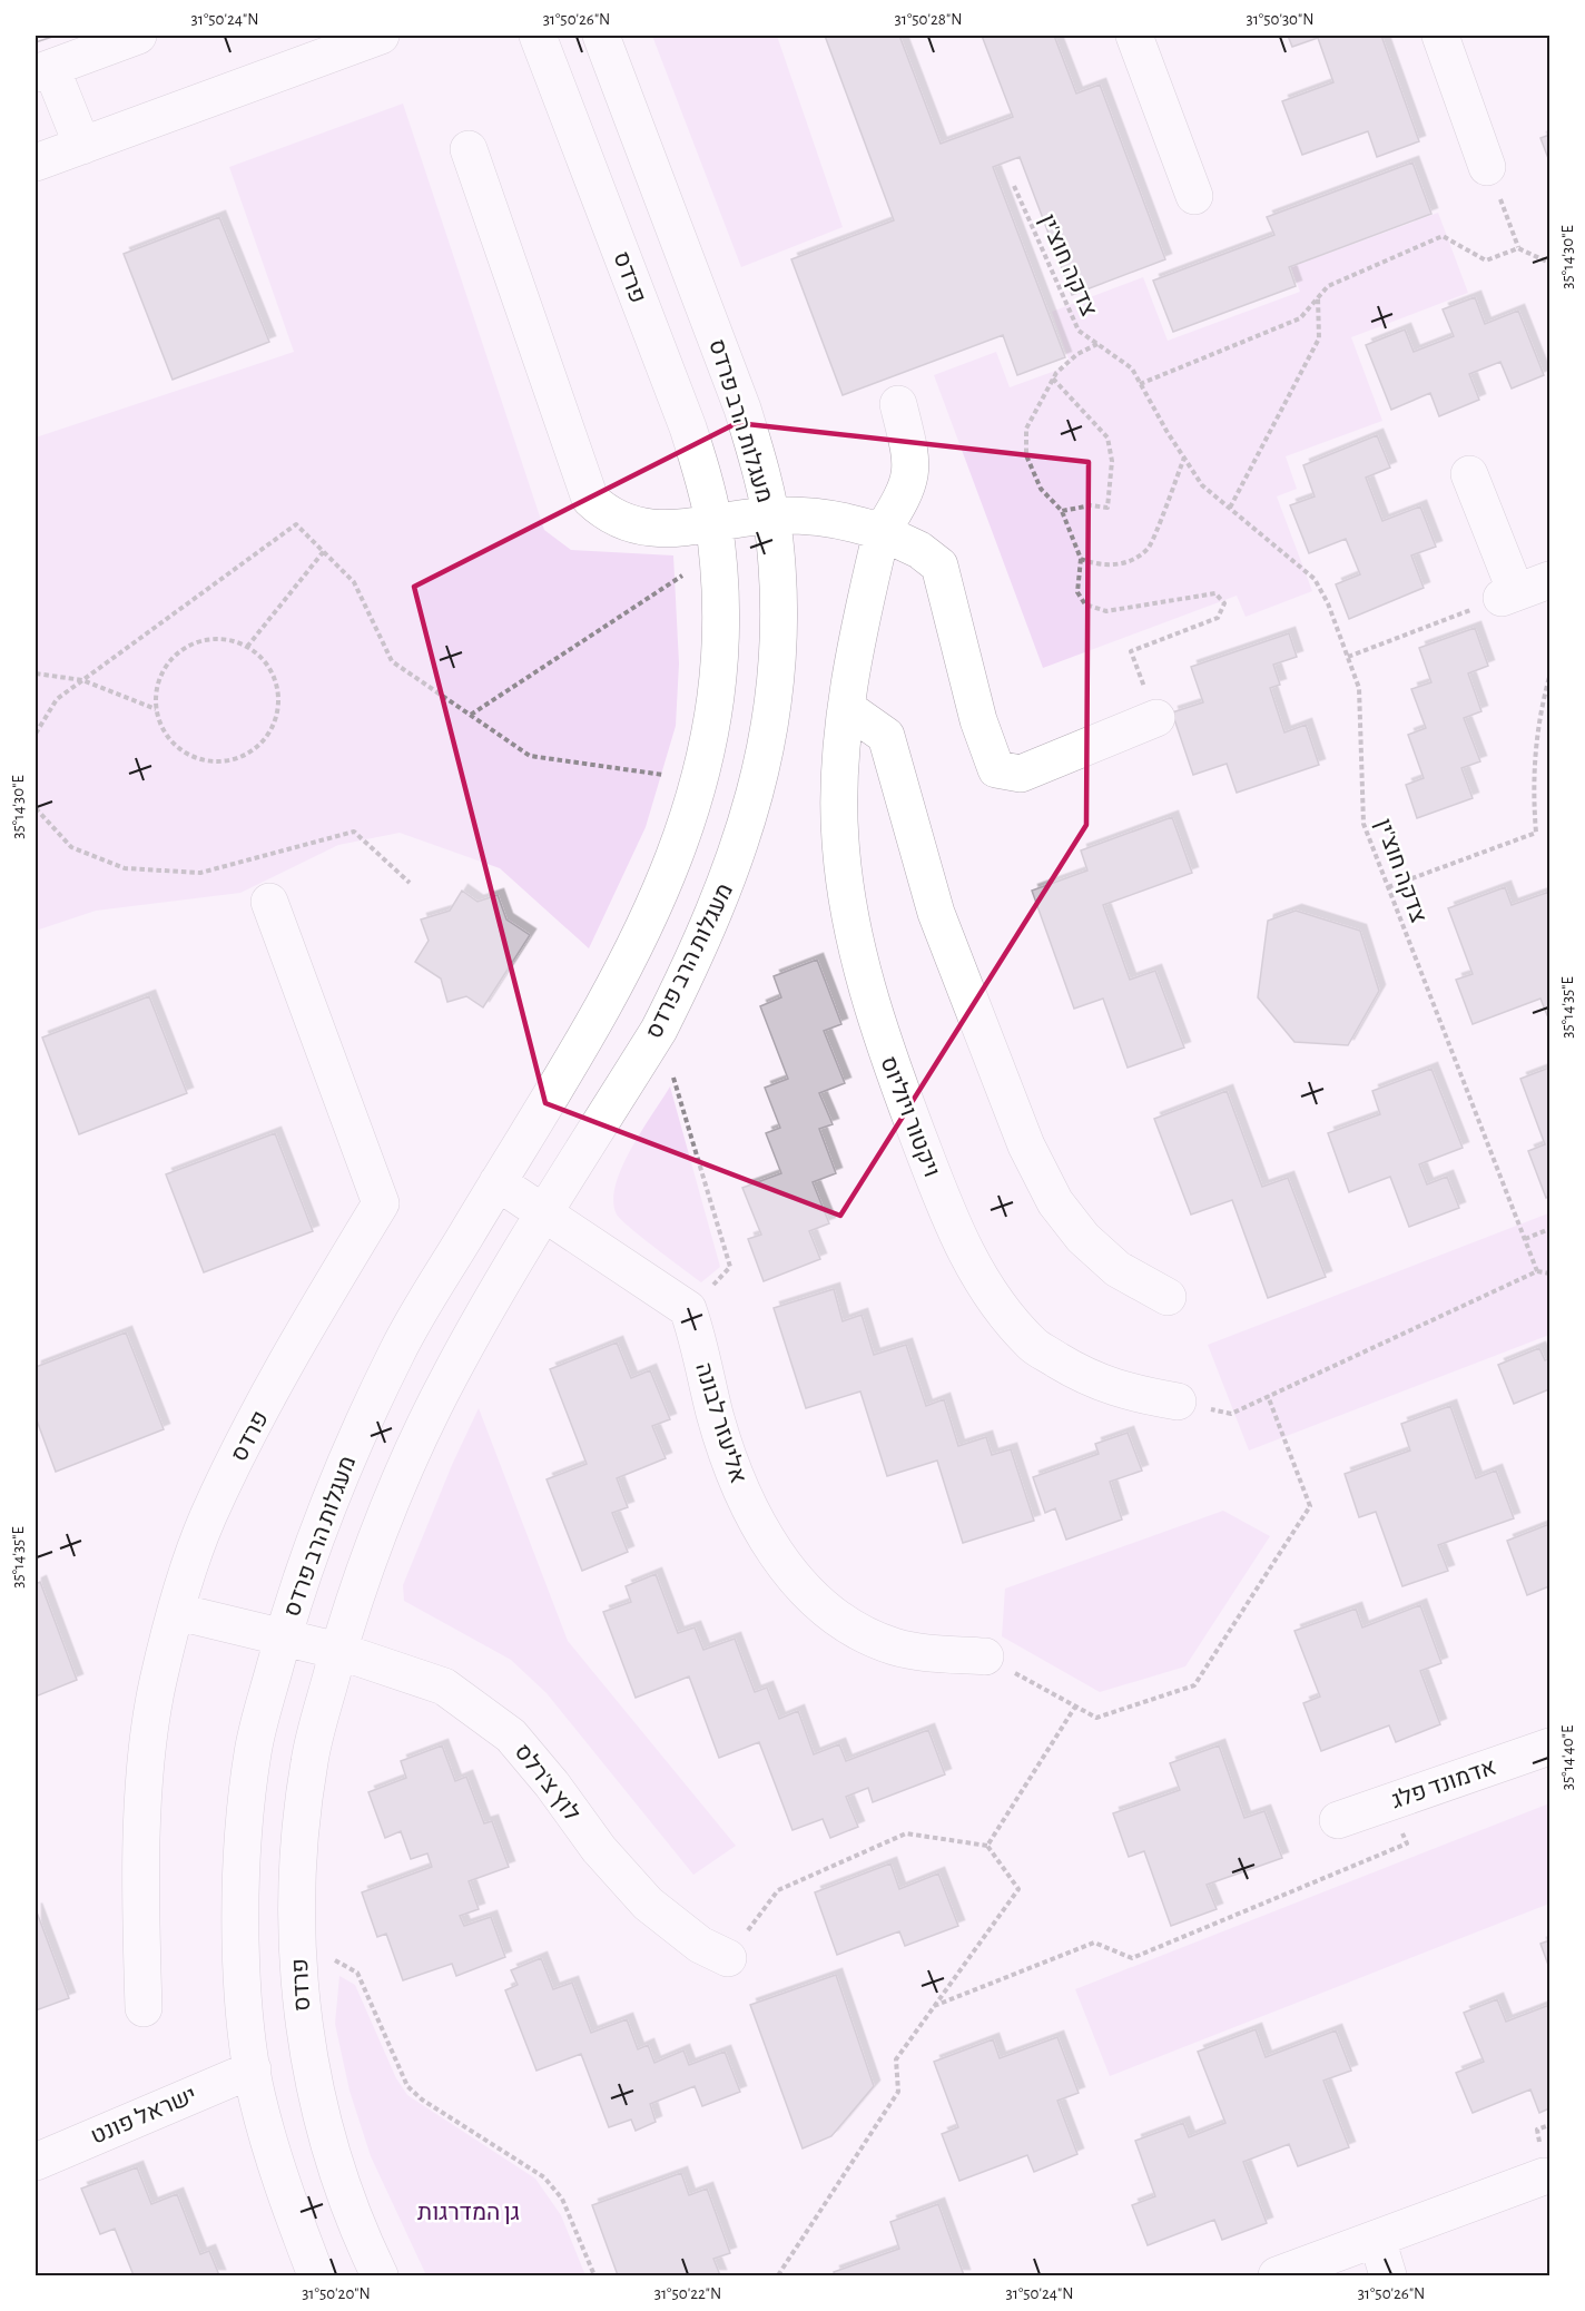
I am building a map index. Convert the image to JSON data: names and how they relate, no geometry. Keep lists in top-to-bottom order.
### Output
{
  "streets": {
    "street": [
      "פרדס",
      "מעגלות הרב פרדס",
      "ויקטור ויוליוס",
      "אליעזר לבונה",
      "לוץ צ'רלס",
      "אדמונד פלג",
      "ישראל פונט"
    ],
    "path": ["צדקה חוצ'ין"]
  },
  "crossings": [
    ["פרדס", "מעגלות הרב פרדס"],
    ["פרדס", "לוץ צ'רלס"],
    ["מעגלות הרב פרדס", "לוץ צ'רלס"]
  ],
  "parks": ["גן המדרגות"],
  "coordinates": [
    "31°50'24\"N",
    "31°50'26\"N",
    "31°50'28\"N",
    "31°50'30\"N",
    "35°14'30\"E",
    "35°14'35\"E",
    "35°14'40\"E",
    "31°50'20\"N",
    "31°50'22\"N"
  ]
}
